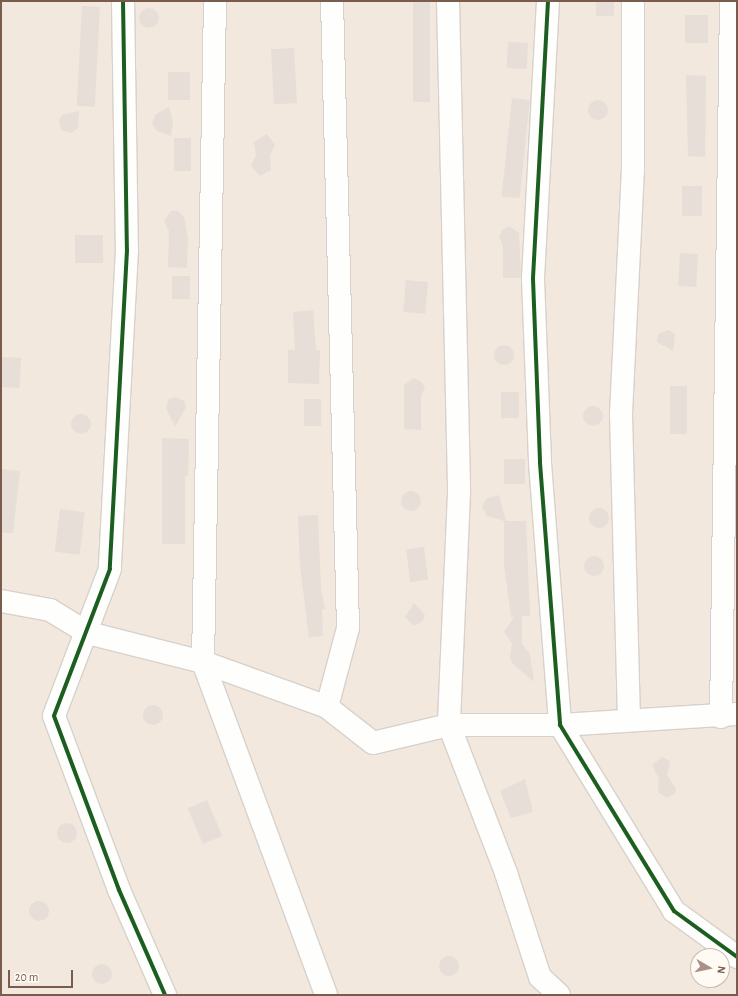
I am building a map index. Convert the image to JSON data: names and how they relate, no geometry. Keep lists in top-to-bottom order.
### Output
{
  "scale_bar": "20 m",
  "north": "right"
}
